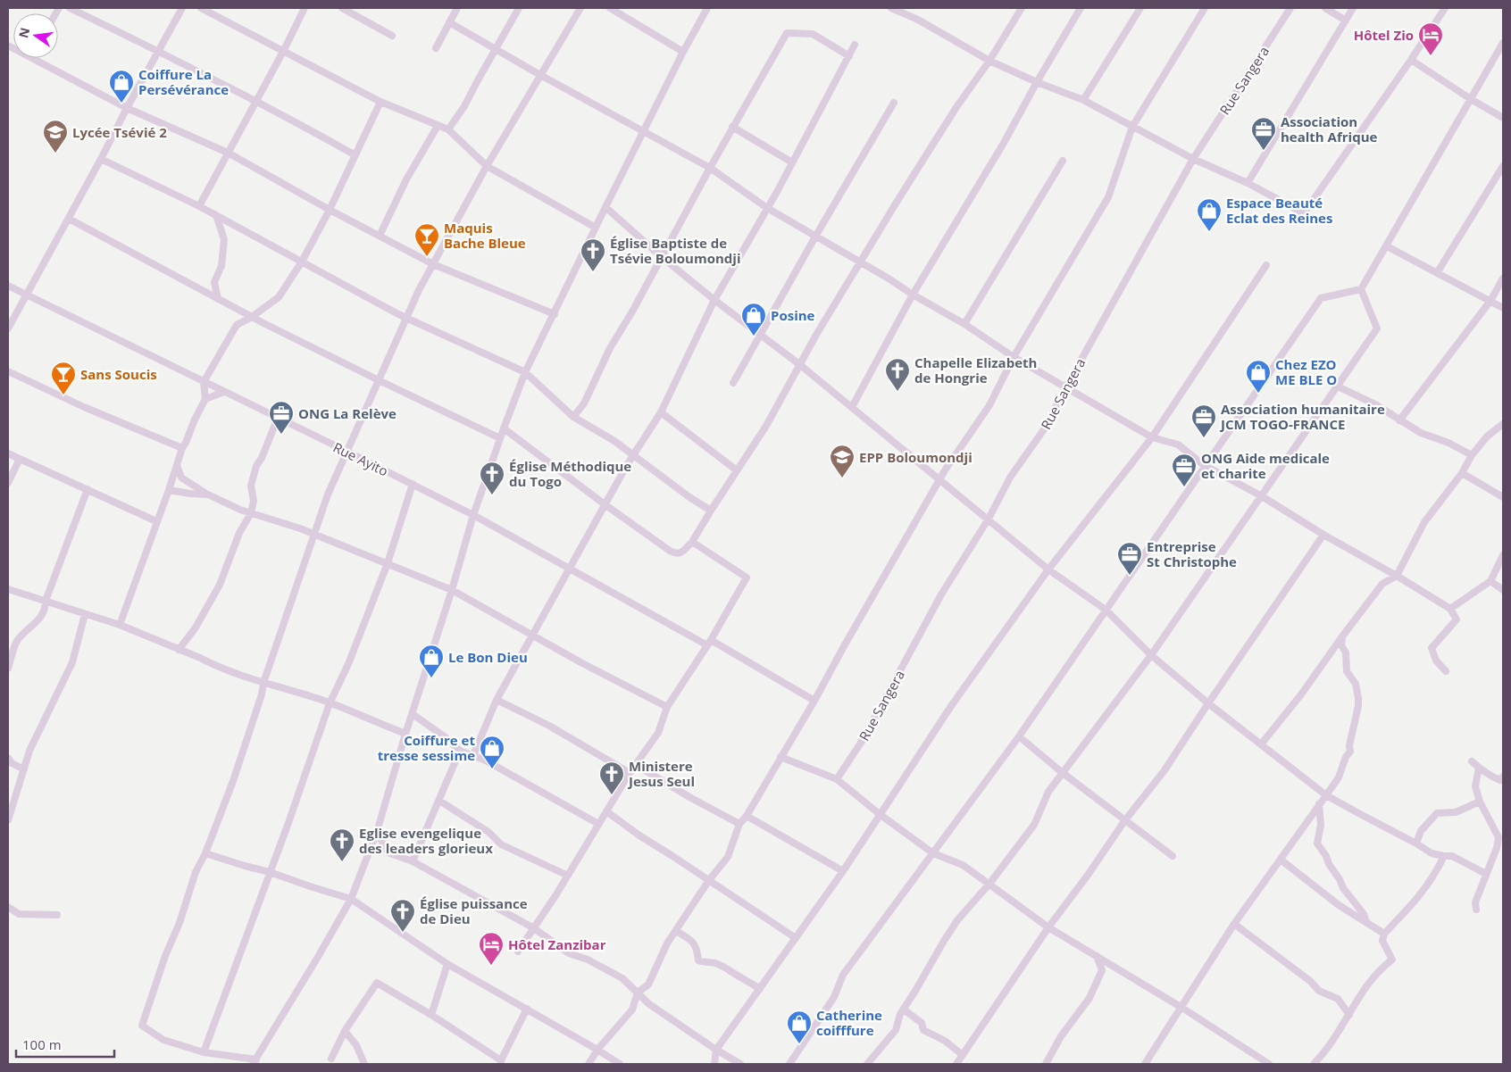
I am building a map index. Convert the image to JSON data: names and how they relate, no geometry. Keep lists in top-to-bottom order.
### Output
{
  "streets": {
    "street": ["Rue Sangera", "Rue Ayito"]
  },
  "places": {
    "hotel": ["Hôtel Zio", "Hôtel Zanzibar"],
    "shop": [
      "Coiffure La Persévérance",
      "Espace Beauté Eclat des Reines",
      "Posine",
      "Chez EZO ME BLE O",
      "Le Bon Dieu",
      "Coiffure et tresse sessime",
      "Catherine coifffure"
    ],
    "office": [
      "Association health Afrique",
      "ONG La Relève",
      "Association humanitaire JCM TOGO-FRANCE",
      "ONG Aide medicale et charite",
      "Entreprise St Christophe"
    ],
    "school or university": ["Lycée Tsévié 2", "EPP Boloumondji"],
    "bar": ["Maquis Bache Bleue", "Sans Soucis"],
    "church": [
      "Église Baptiste de Tsévie Boloumondji",
      "Chapelle Elizabeth de Hongrie",
      "Église Méthodique du Togo",
      "Ministere Jesus Seul",
      "Eglise evengelique des leaders glorieux",
      "Église puissance de Dieu"
    ]
  },
  "scale_bar": "100 m",
  "north": "left"
}
